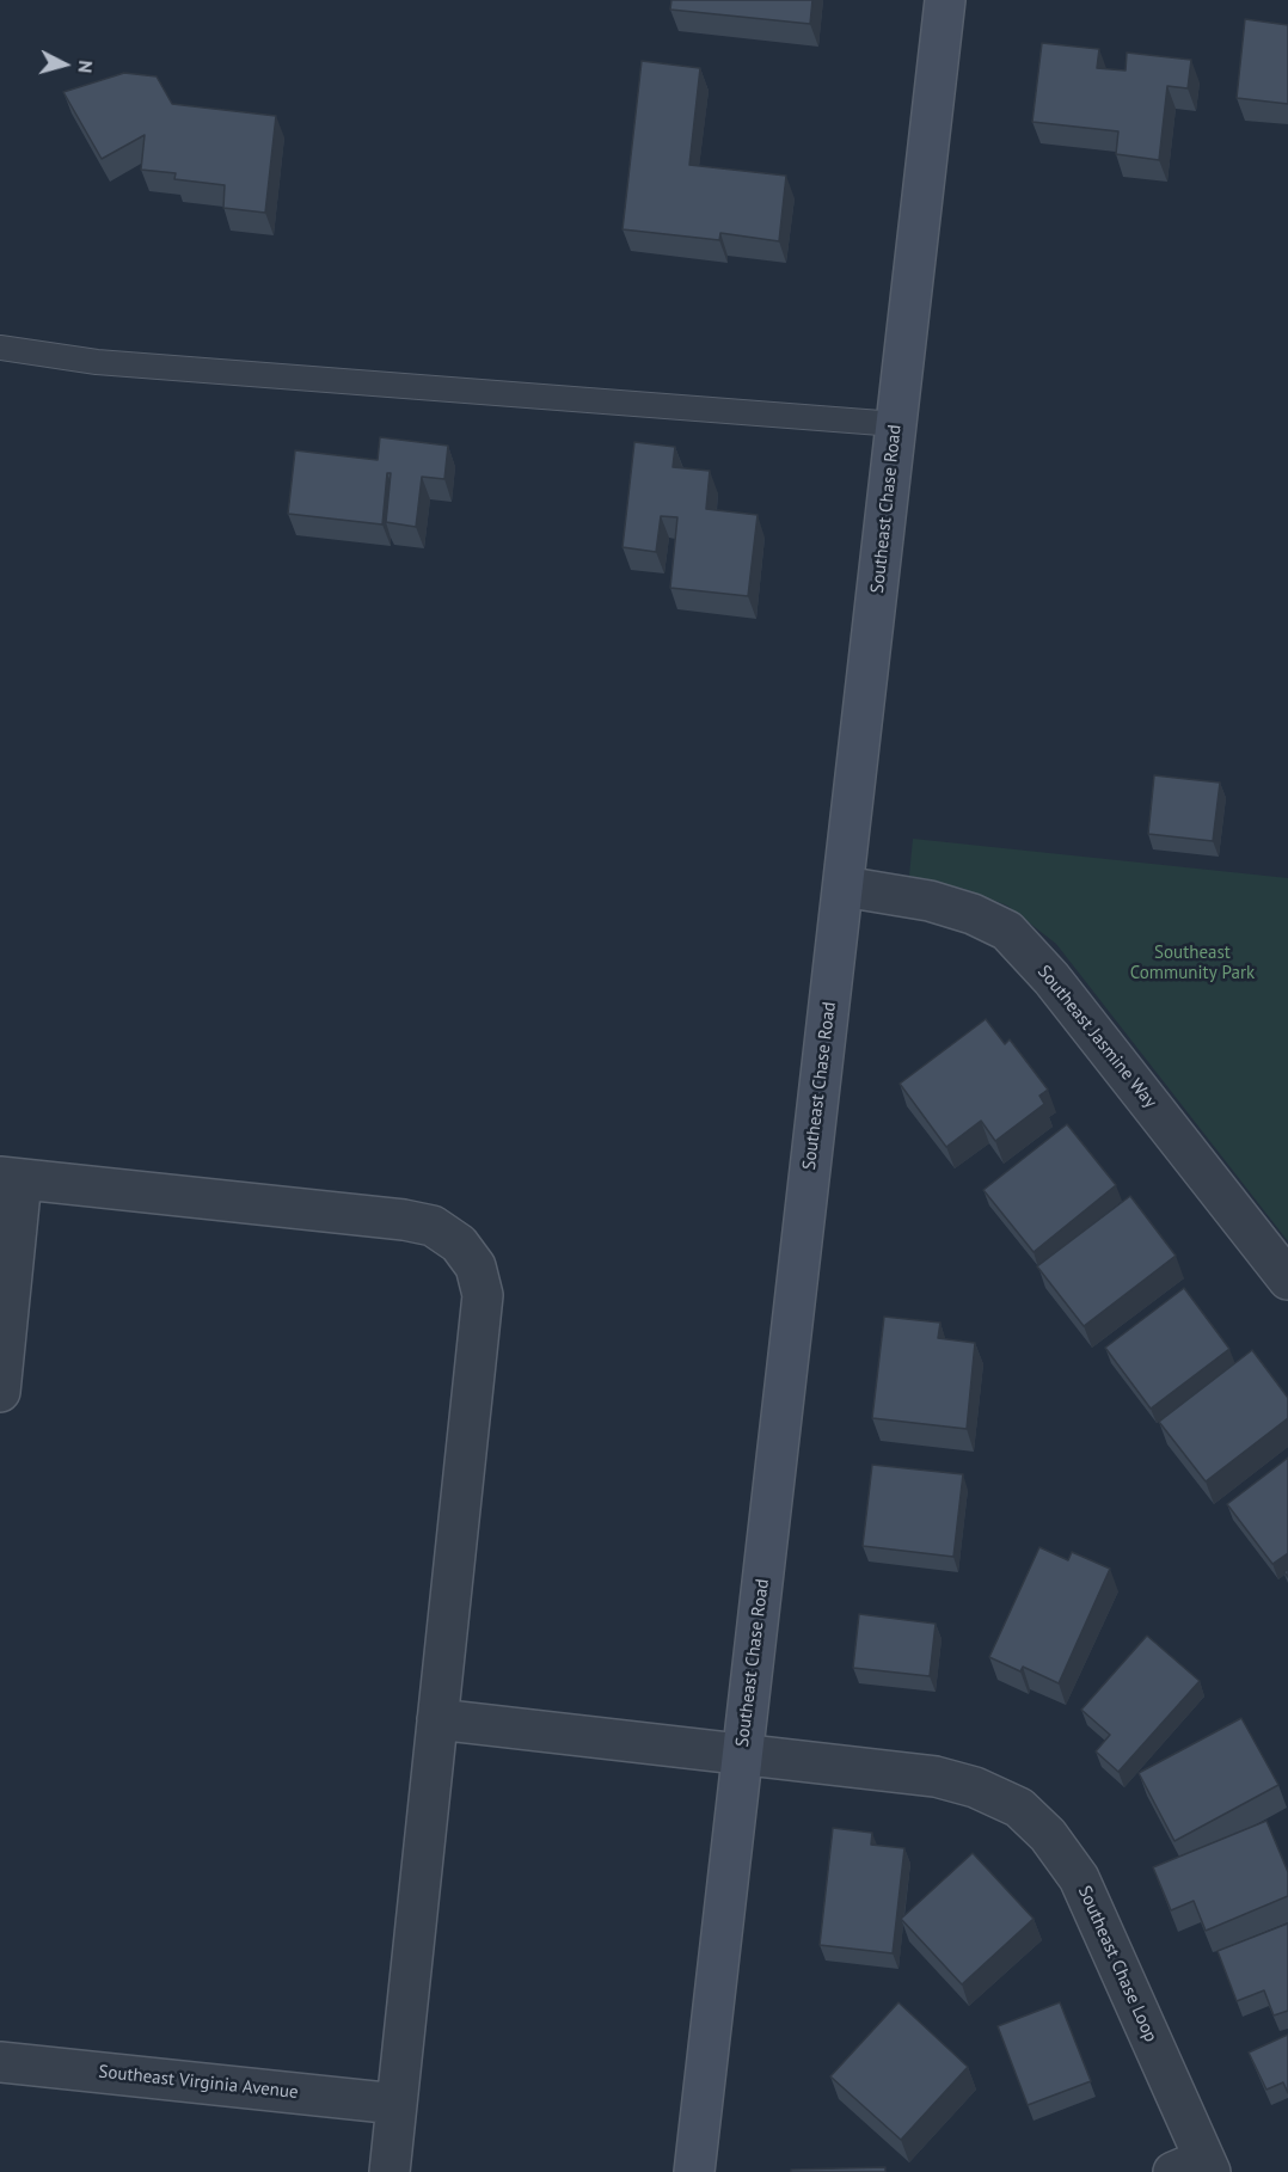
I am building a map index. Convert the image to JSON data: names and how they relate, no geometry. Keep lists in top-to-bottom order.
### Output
{
  "streets": {
    "street": [
      "Southeast Chase Road",
      "Southeast Jasmine Way",
      "Southeast Chase Loop",
      "Southeast Virginia Avenue"
    ]
  },
  "crossings": [
    ["Southeast Chase Road", "Southeast Jasmine Way"],
    ["Southeast Chase Road", "Southeast Chase Loop"]
  ],
  "parks": ["Southeast Community Park"],
  "north": "right"
}
